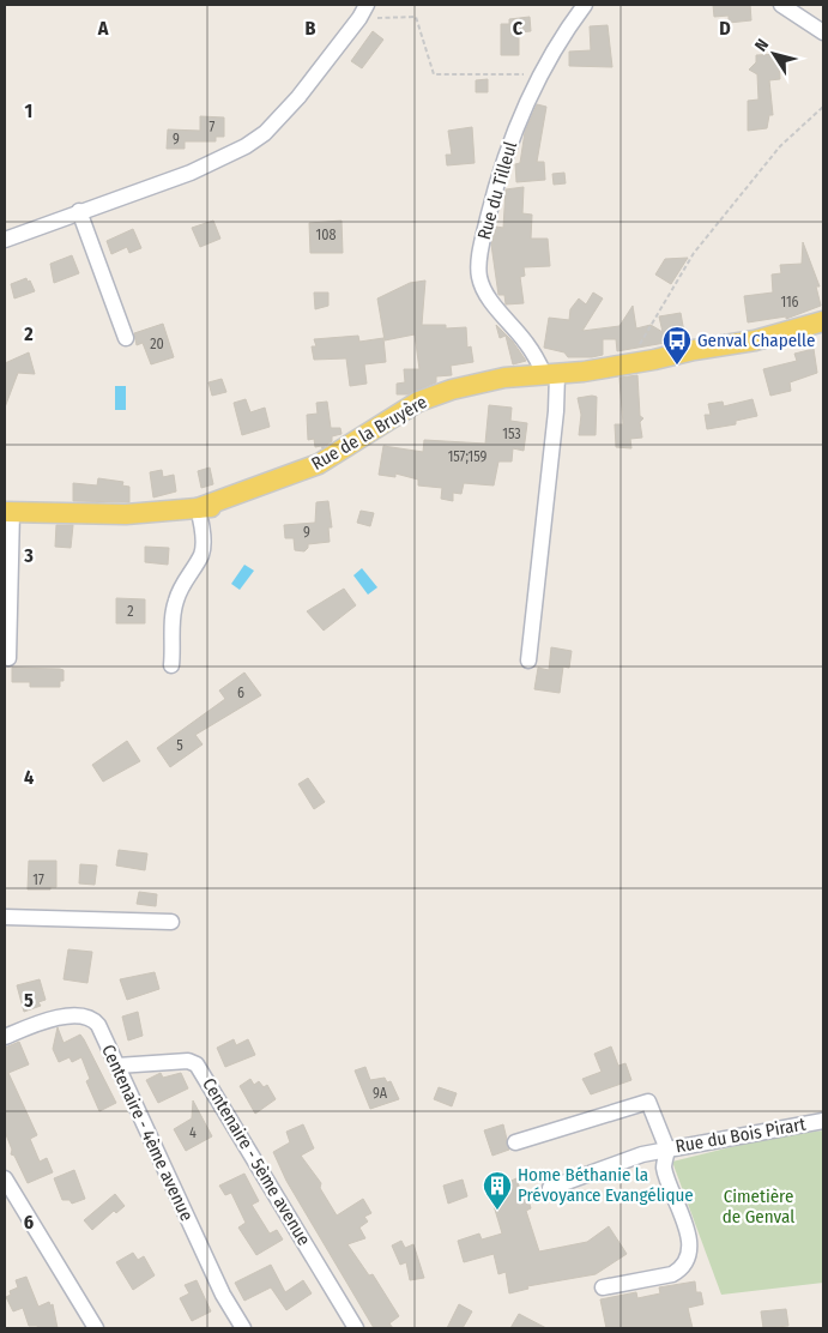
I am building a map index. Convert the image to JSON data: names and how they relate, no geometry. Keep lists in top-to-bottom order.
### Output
{
  "streets": {
    "main road": ["Rue de la Bruyère"],
    "street": [
      "Rue du Tilleul",
      "Centenaire - 4ème avenue",
      "Rue du Bois Pirart",
      "Centenaire - 5ème avenue"
    ]
  },
  "crossings": [
    ["Rue du Tilleul", "Rue de la Bruyère"],
    ["Centenaire - 4ème avenue", "Centenaire - 5ème avenue"]
  ],
  "parks": ["Cimetière de Genval"],
  "places": {
    "bus stop": ["Genval Chapelle"],
    "building": ["Home Béthanie la Prévoyance Evangélique"]
  },
  "house_numbers": [
    "7",
    "9",
    "108",
    "116",
    "20",
    "153",
    "157;159",
    "9",
    "2",
    "6",
    "5",
    "17",
    "9A",
    "4"
  ],
  "north": "top left",
  "grid": {
    "columns": [
      "A",
      "B",
      "C",
      "D"
    ],
    "rows": [
      "1",
      "2",
      "3",
      "4",
      "5",
      "6"
    ]
  }
}
